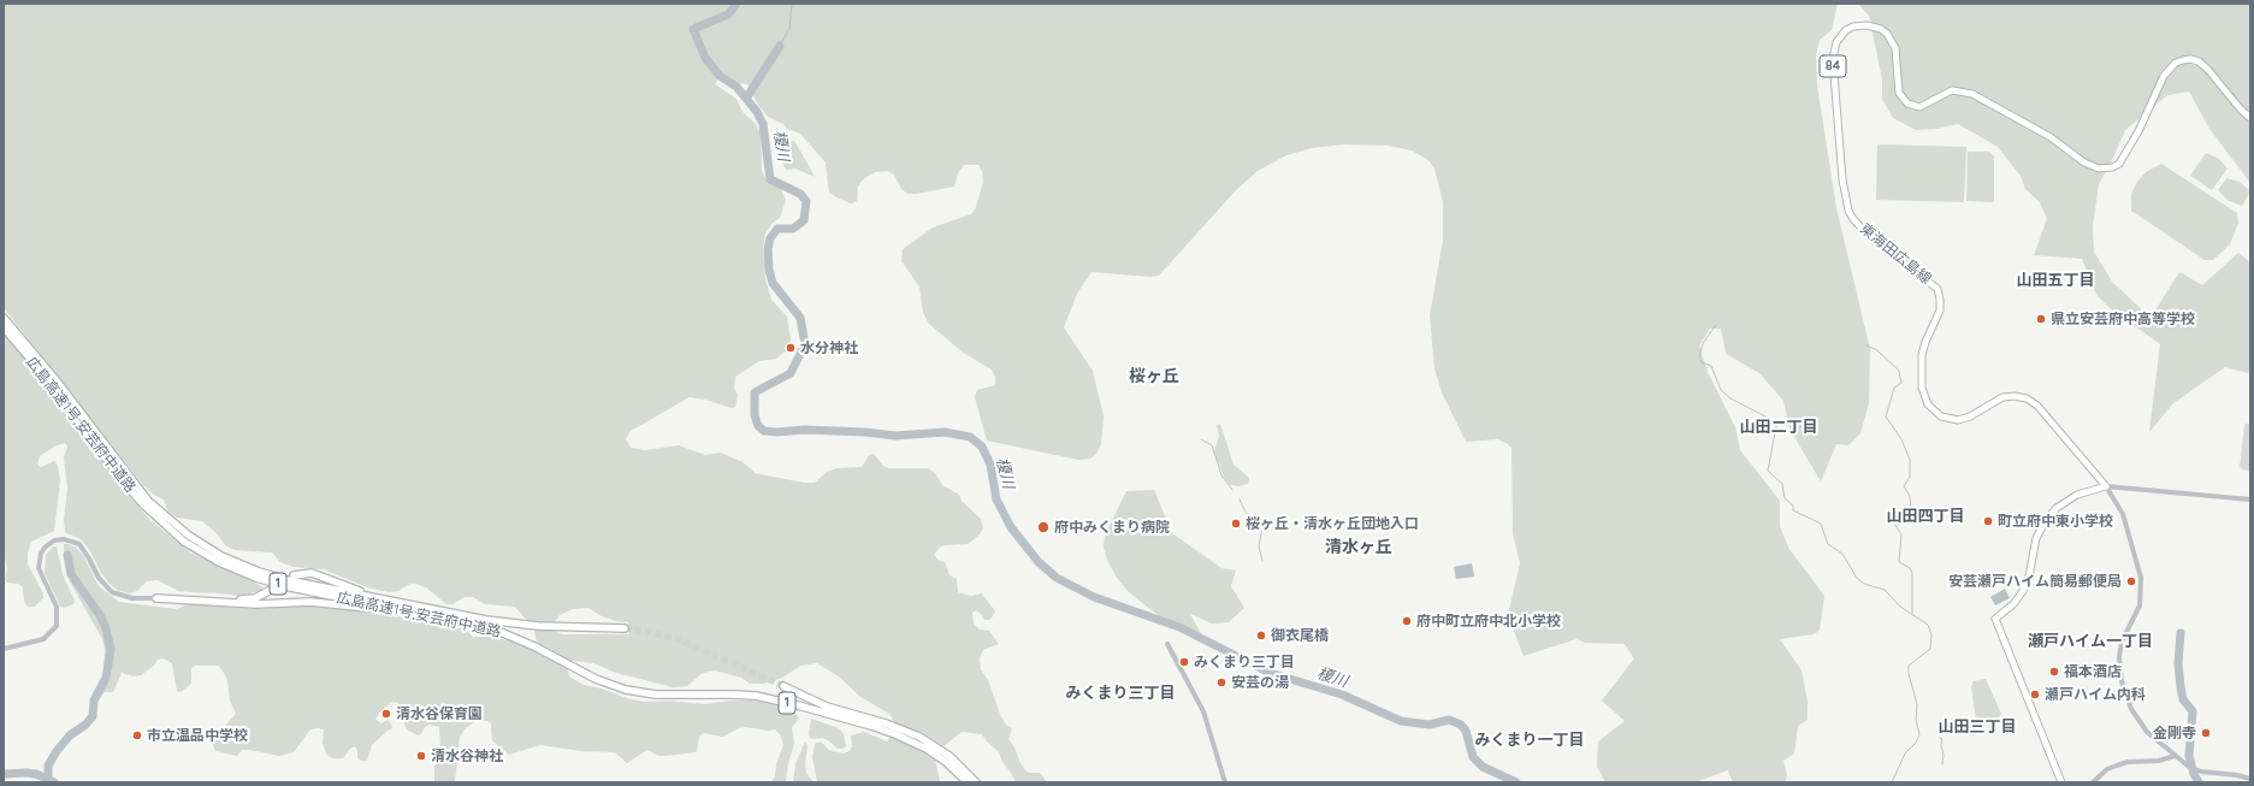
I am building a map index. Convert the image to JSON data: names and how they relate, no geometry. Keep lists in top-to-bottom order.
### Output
{
  "streets": {
    "highway": ["広島高速1号;安芸府中道路", "1"],
    "main road": ["84", "東海田広島線"]
  },
  "districts": [
    "山田五丁目",
    "桜ヶ丘",
    "山田二丁目",
    "山田四丁目",
    "清水ヶ丘",
    "瀬戸ハイム一丁目",
    "みくまり三丁目",
    "山田三丁目",
    "みくまり一丁目"
  ],
  "water": ["榎川"],
  "places": [
    "県立安芸府中高等学校",
    "水分神社",
    "町立府中東小学校",
    "桜ヶ丘・清水ヶ丘団地入口",
    "府中みくまり病院",
    "安芸瀬戸ハイム簡易郵便局",
    "府中町立府中北小学校",
    "御衣尾橋",
    "みくまり三丁目",
    "福本酒店",
    "安芸の湯",
    "瀬戸ハイム内科",
    "清水谷保育園",
    "金剛寺",
    "市立温品中学校",
    "清水谷神社"
  ]
}
